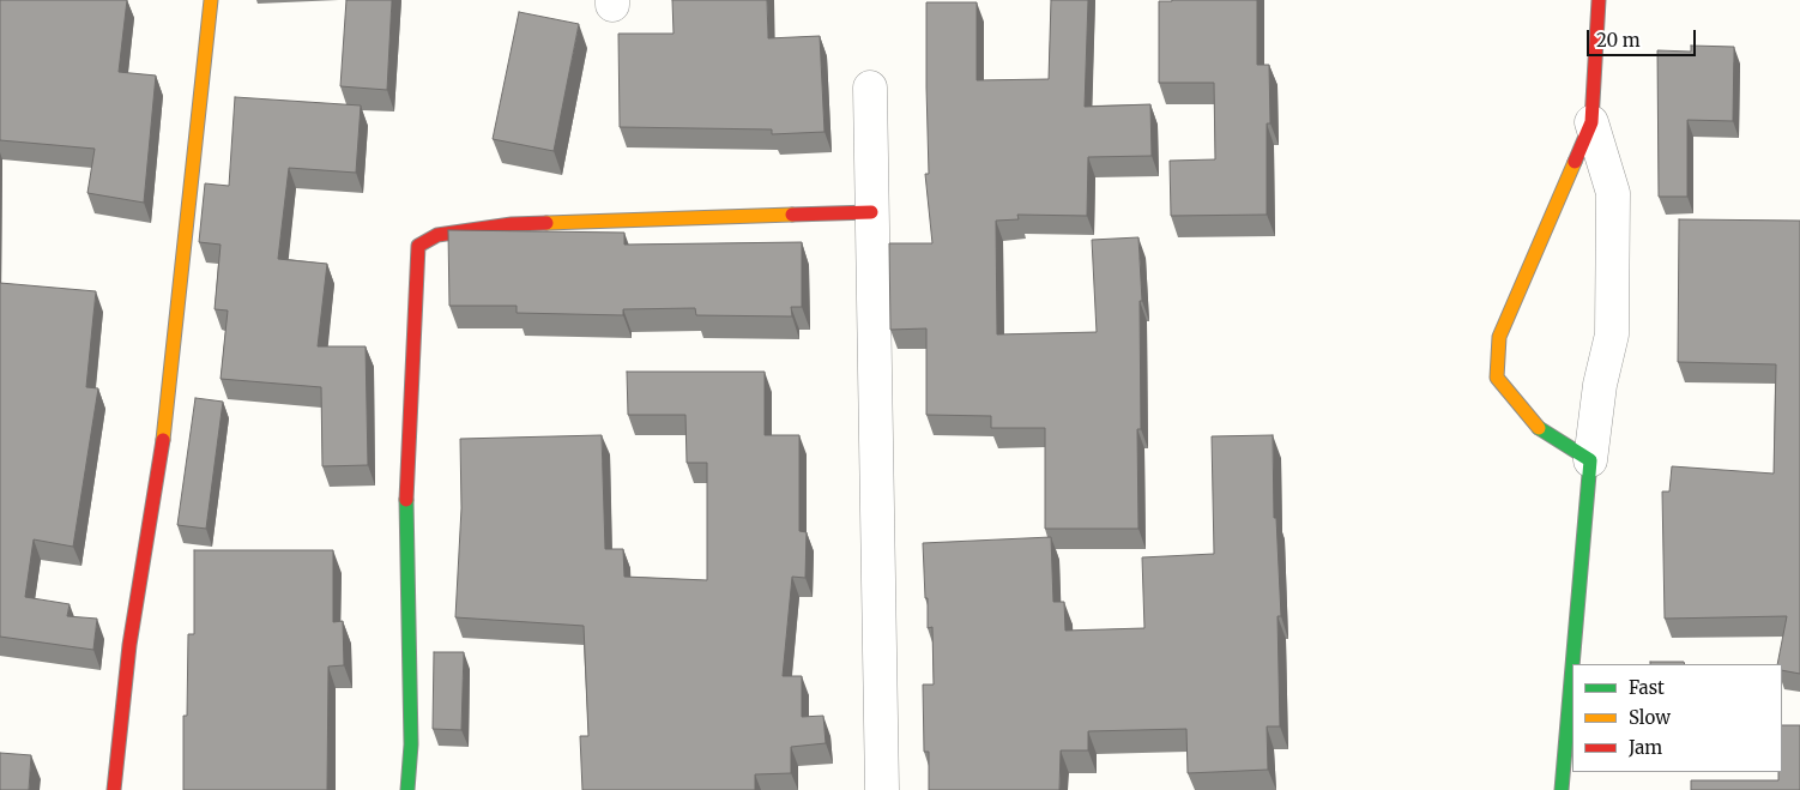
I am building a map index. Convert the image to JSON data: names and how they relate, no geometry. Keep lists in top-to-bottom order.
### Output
{
  "legend": ["Fast", "Slow", "Jam"],
  "scale_bar": "20 m"
}
